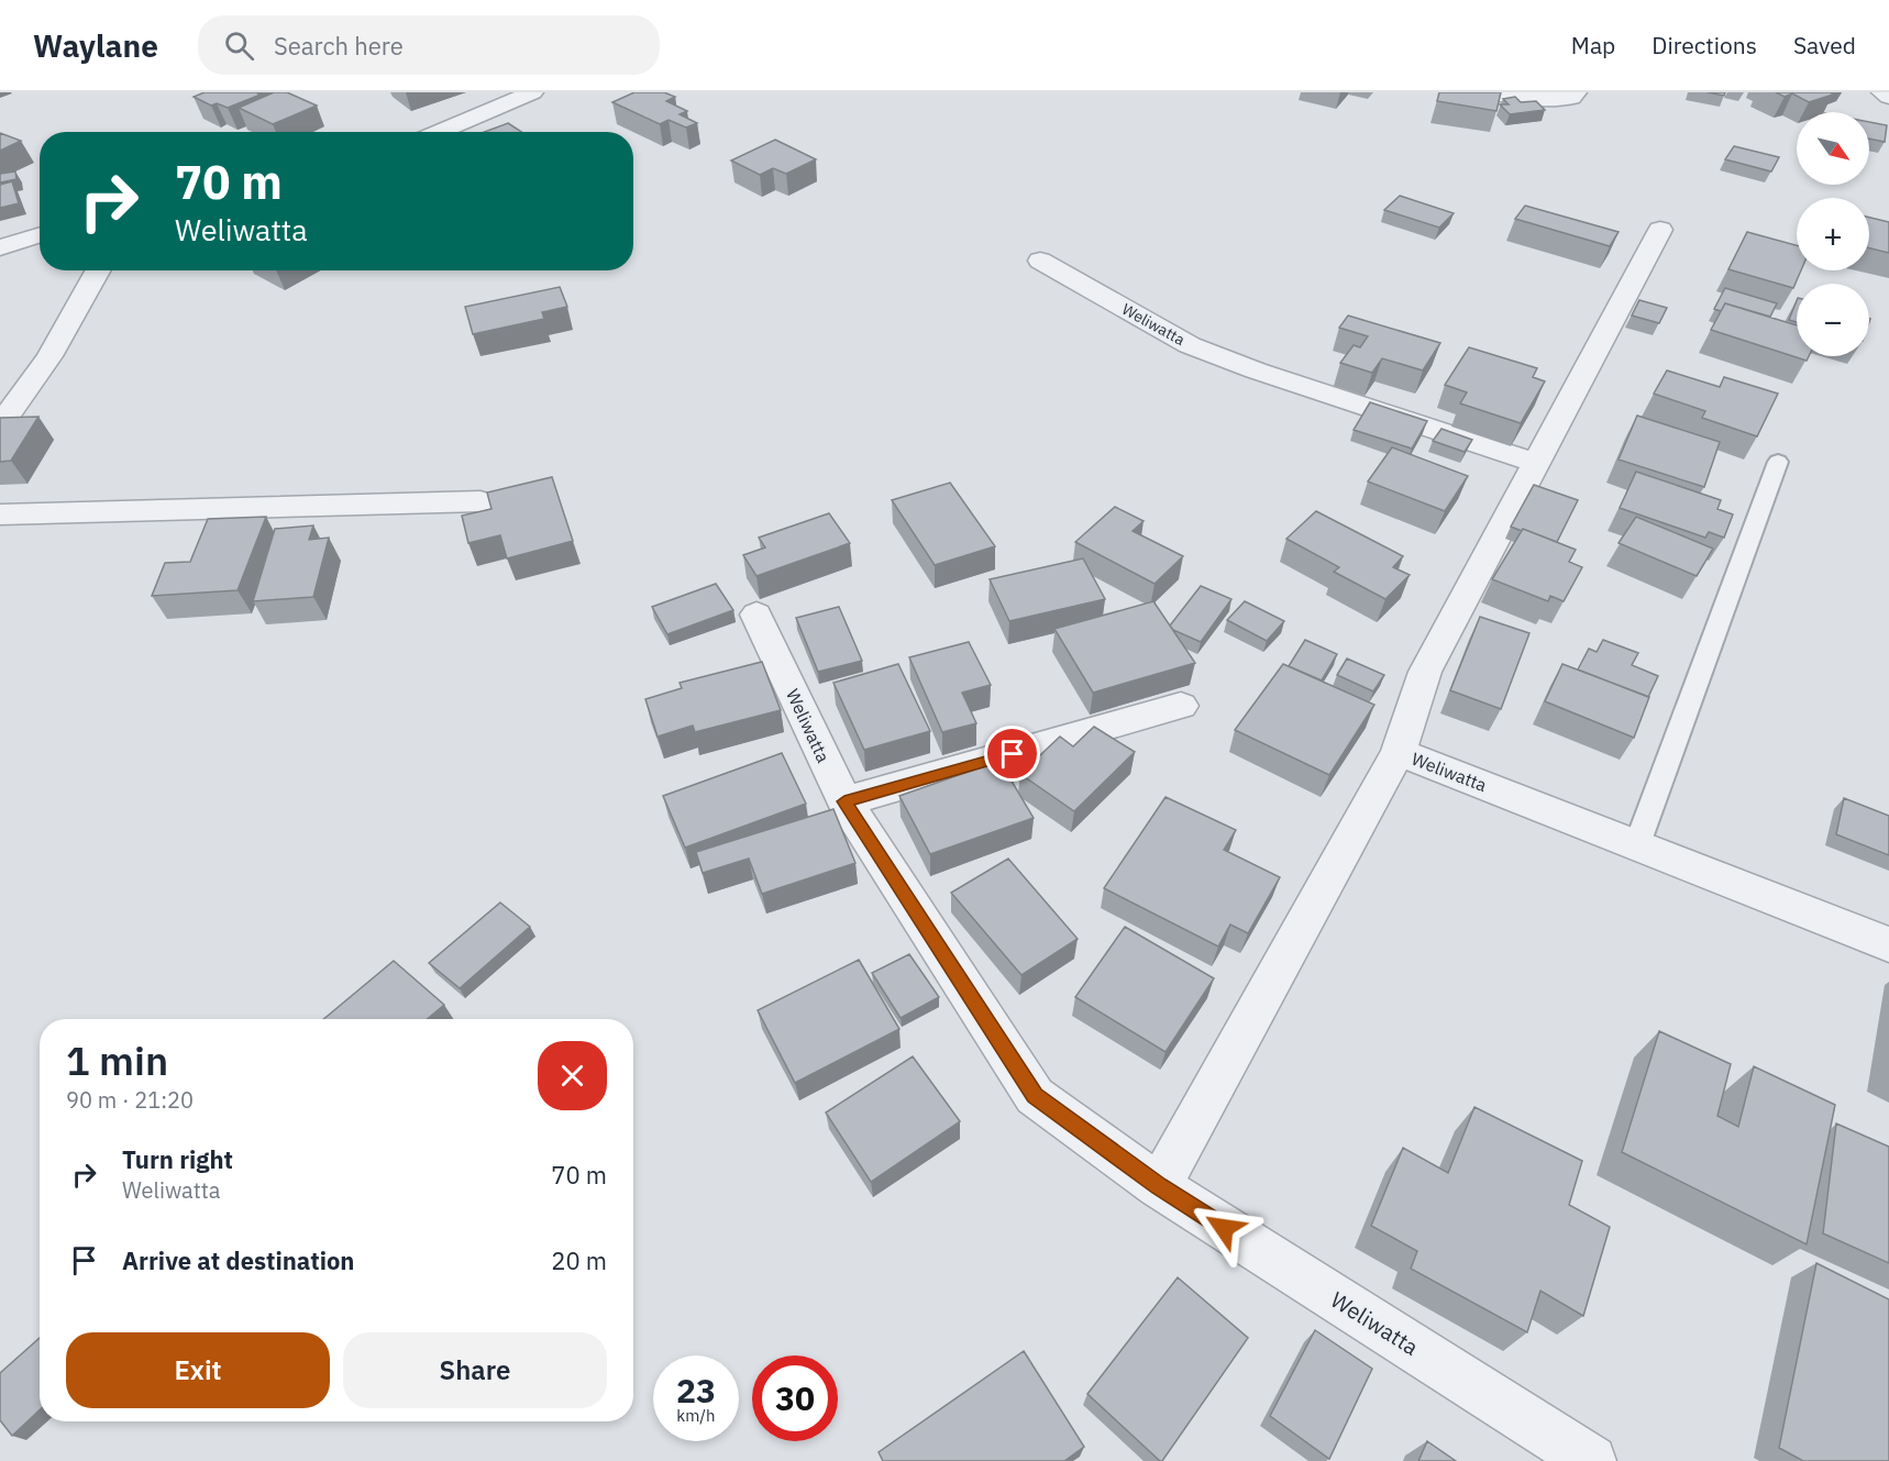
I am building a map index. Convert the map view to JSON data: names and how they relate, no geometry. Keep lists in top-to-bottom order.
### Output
{
  "streets": {
    "street": ["Weliwatta"]
  },
  "north": "bottom right",
  "page": {
    "header": "Waylane",
    "search": "Search here",
    "nav": ["Map", "Directions", "Saved"],
    "map_buttons": ["+", "−"],
    "turn": ["70 m", "Weliwatta"],
    "heading": ["1 min", "90 m · 21:20"],
    "list": [
      {
        "name": "Turn right",
        "note": "Weliwatta",
        "value": "70 m"
      },
      {
        "name": "Arrive at destination",
        "value": "20 m"
      }
    ],
    "buttons": ["Exit", "Share"],
    "speed": "23 km/h",
    "limit": "30"
  }
}
